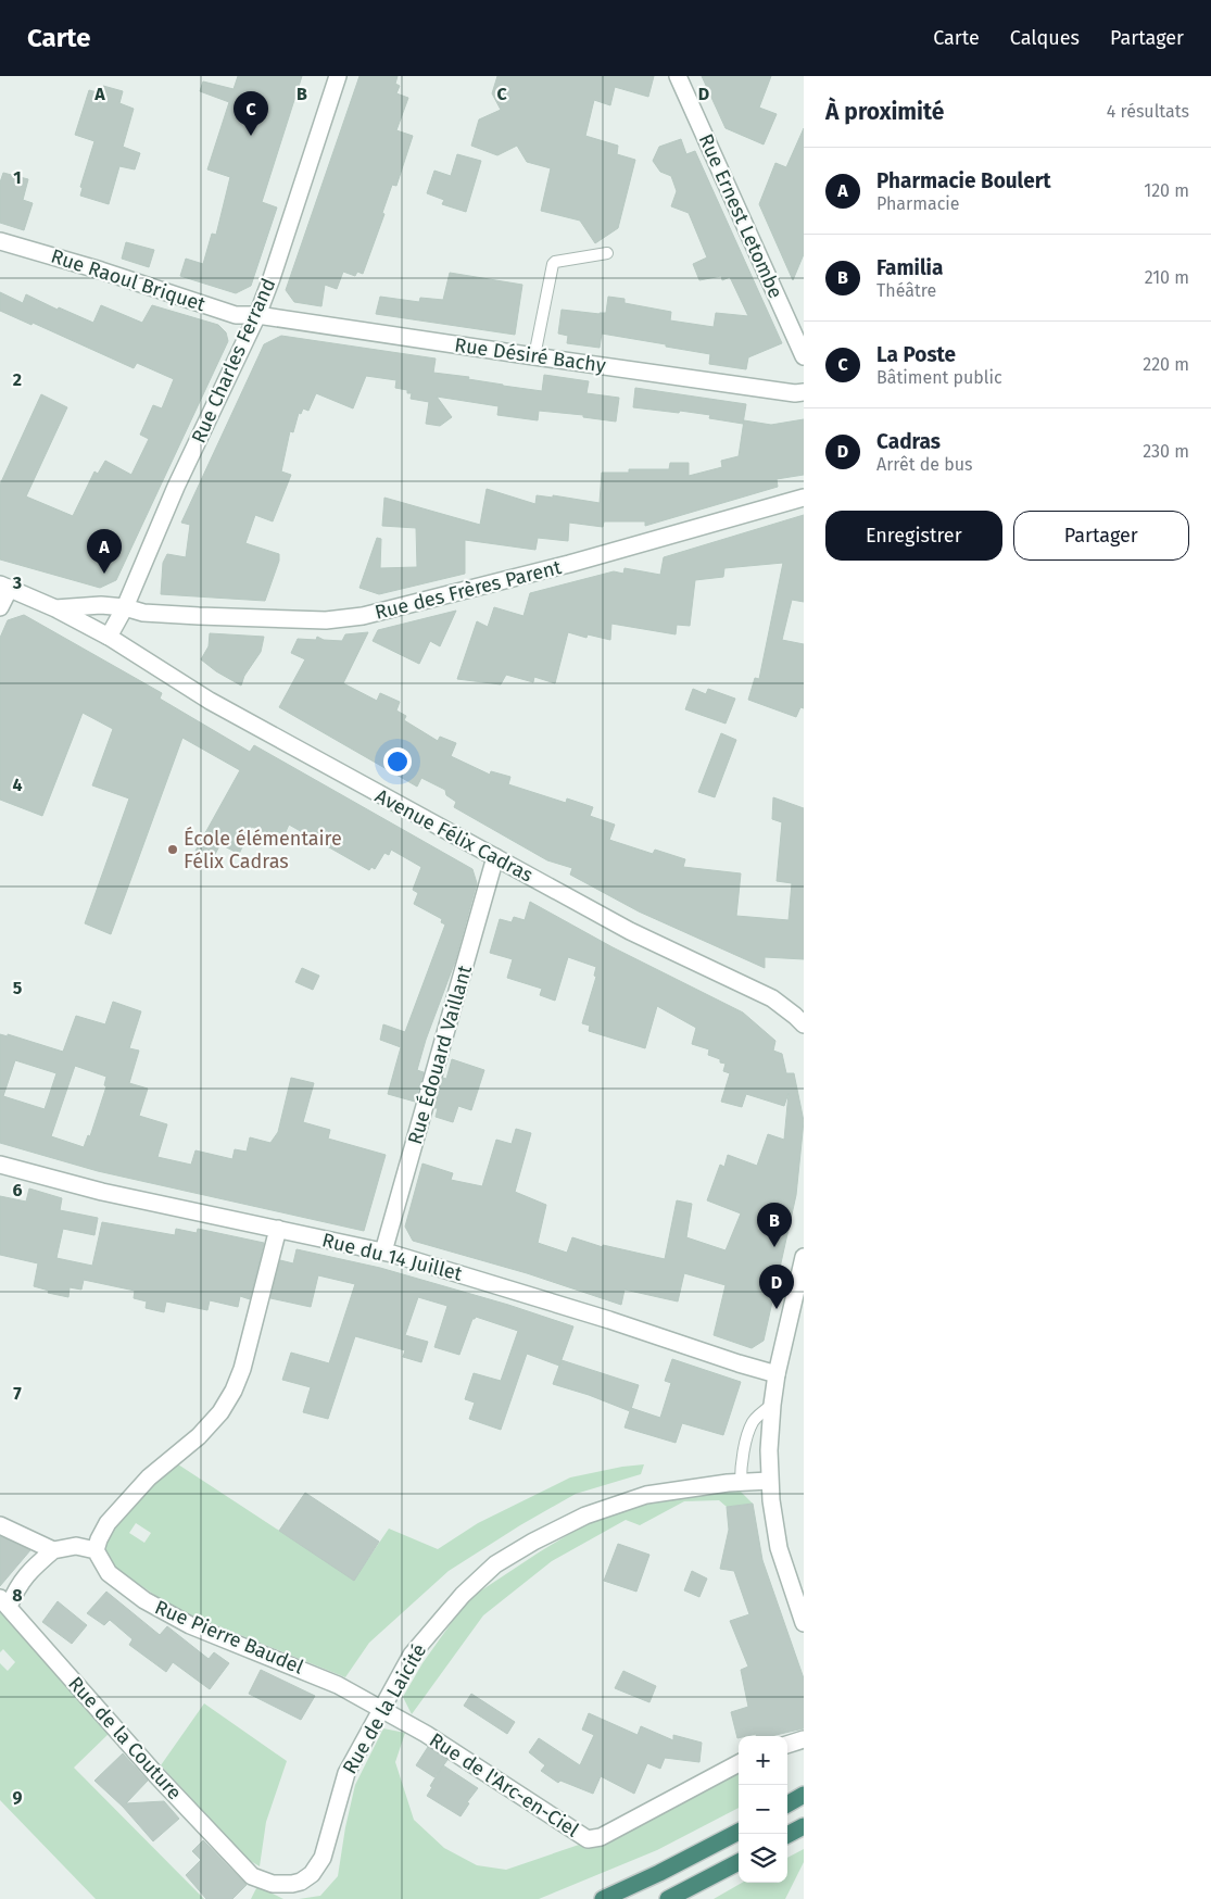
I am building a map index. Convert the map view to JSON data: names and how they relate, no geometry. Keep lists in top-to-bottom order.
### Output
{
  "streets": {
    "street": [
      "Rue Ernest Letombe",
      "Rue Raoul Briquet",
      "Rue Désiré Bachy",
      "Rue Charles Ferrand",
      "Rue des Frères Parent",
      "Avenue Félix Cadras",
      "Rue Édouard Vaillant",
      "Rue du 14 Juillet",
      "Rue Pierre Baudel",
      "Rue de la Laicité",
      "Rue de la Couture",
      "Rue de l'Arc-en-Ciel"
    ]
  },
  "crossings": [
    ["Rue Raoul Briquet", "Rue Désiré Bachy"],
    ["Rue Raoul Briquet", "Rue Charles Ferrand"],
    ["Rue Désiré Bachy", "Rue Charles Ferrand"],
    ["Rue Charles Ferrand", "Rue des Frères Parent"],
    ["Rue Charles Ferrand", "Avenue Félix Cadras"],
    ["Rue des Frères Parent", "Avenue Félix Cadras"],
    ["Avenue Félix Cadras", "Rue Édouard Vaillant"],
    ["Rue Édouard Vaillant", "Rue du 14 Juillet"],
    ["Rue Pierre Baudel", "Rue de la Laicité"],
    ["Rue Pierre Baudel", "Rue de l'Arc-en-Ciel"],
    ["Rue de la Laicité", "Rue de la Couture"],
    ["Rue de la Laicité", "Rue de l'Arc-en-Ciel"]
  ],
  "places": ["École élémentaire Félix Cadras"],
  "page": {
    "header": "Carte",
    "nav": ["Carte", "Calques", "Partager"],
    "heading": ["À proximité", "4 résultats"],
    "pins": [
      "C",
      "A",
      "B",
      "D"
    ],
    "list": [
      {
        "mark": "A",
        "name": "Pharmacie Boulert",
        "note": "Pharmacie",
        "value": "120 m"
      },
      {
        "mark": "B",
        "name": "Familia",
        "note": "Théâtre",
        "value": "210 m"
      },
      {
        "mark": "C",
        "name": "La Poste",
        "note": "Bâtiment public",
        "value": "220 m"
      },
      {
        "mark": "D",
        "name": "Cadras",
        "note": "Arrêt de bus",
        "value": "230 m"
      }
    ],
    "buttons": ["Enregistrer", "Partager"],
    "map_buttons": ["+", "−"]
  },
  "grid": {
    "columns": [
      "A",
      "B",
      "C",
      "D"
    ],
    "rows": [
      "1",
      "2",
      "3",
      "4",
      "5",
      "6",
      "7",
      "8",
      "9"
    ]
  }
}
